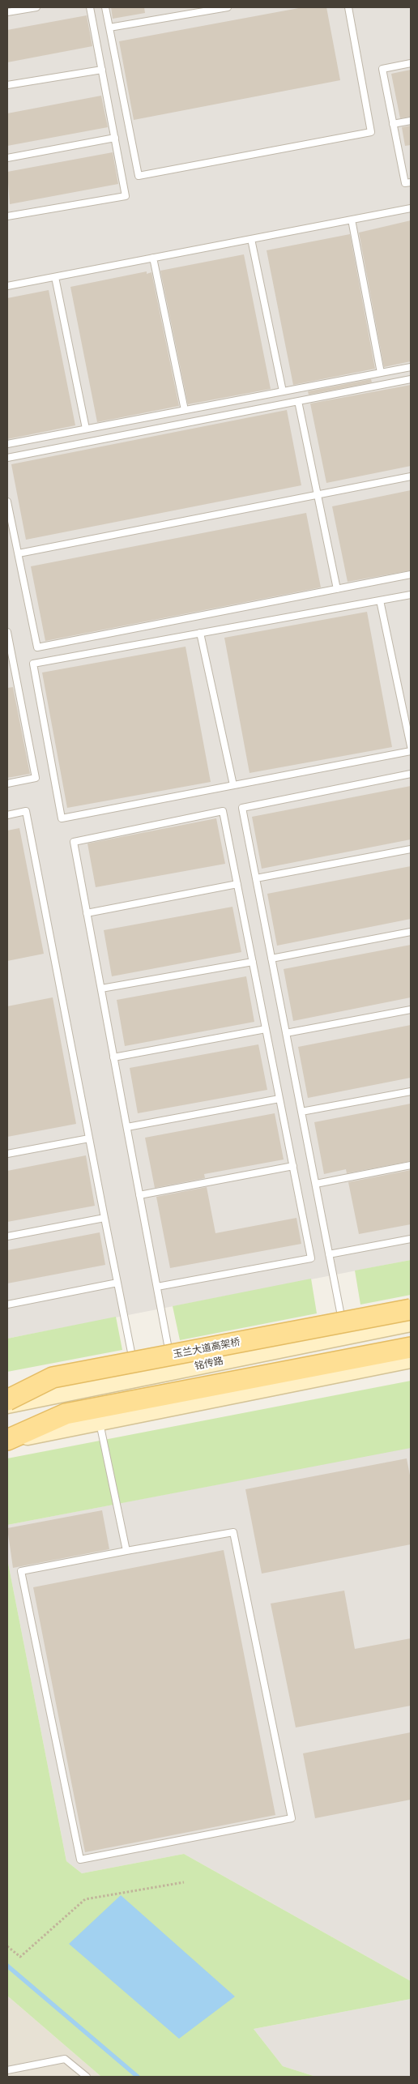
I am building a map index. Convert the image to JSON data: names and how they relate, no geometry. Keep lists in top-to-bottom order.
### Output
{
  "streets": {
    "main road": ["玉兰大道高架桥", "铭传路"]
  }
}
